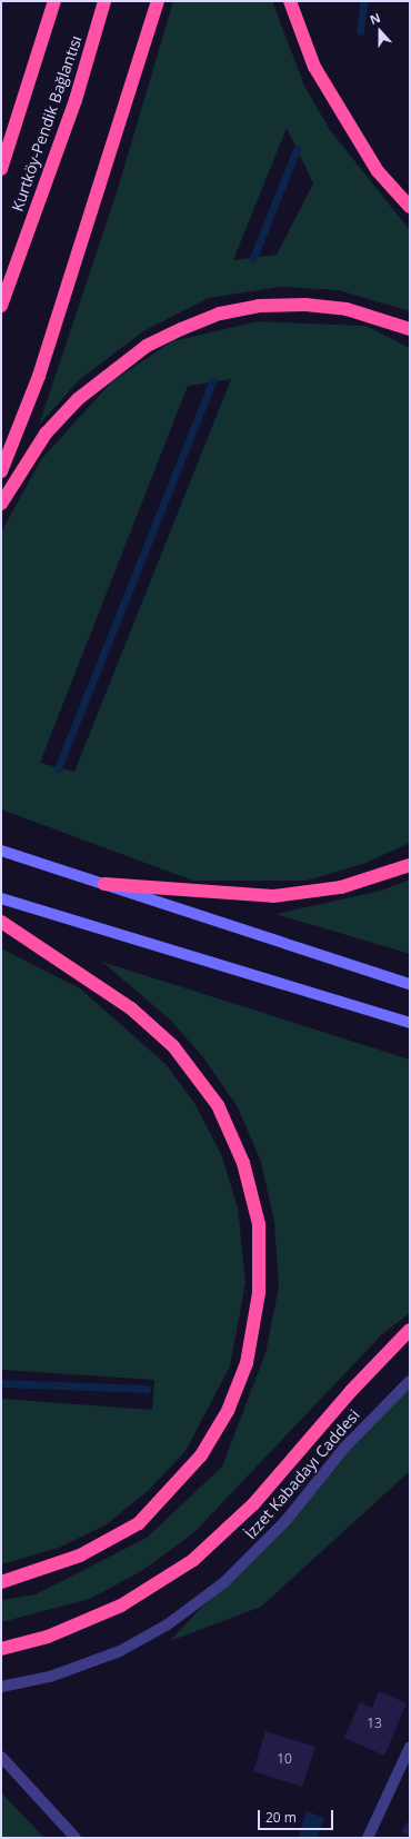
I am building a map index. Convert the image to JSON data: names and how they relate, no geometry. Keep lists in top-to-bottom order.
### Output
{
  "streets": {
    "highway": ["Kurtköy-Pendik Bağlantısı"],
    "street": ["İzzet Kabadayı Caddesi"]
  },
  "house_numbers": ["13", "10"],
  "scale_bar": "20 m",
  "north": "top"
}
